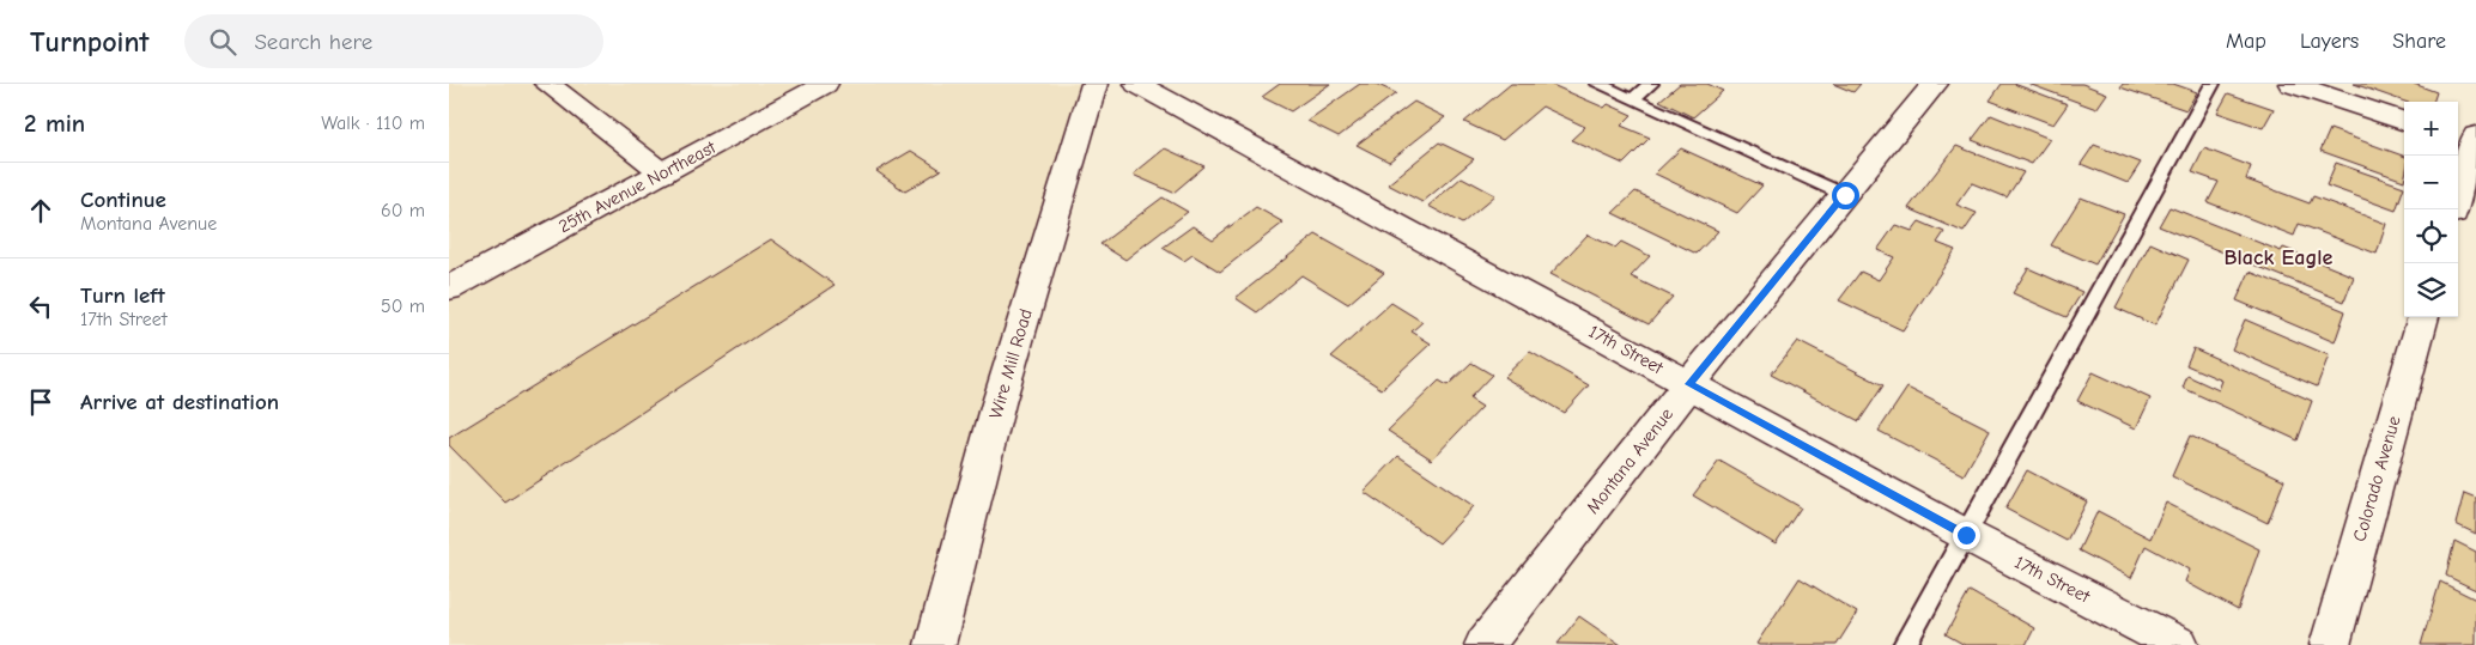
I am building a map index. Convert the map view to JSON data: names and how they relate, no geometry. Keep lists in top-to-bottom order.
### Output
{
  "streets": {
    "street": [
      "25th Avenue Northeast",
      "17th Street",
      "Wire Mill Road",
      "Montana Avenue",
      "Colorado Avenue"
    ]
  },
  "crossings": [
    ["17th Street", "Montana Avenue"]
  ],
  "districts": ["Black Eagle"],
  "page": {
    "header": "Turnpoint",
    "search": "Search here",
    "nav": ["Map", "Layers", "Share"],
    "heading": ["2 min", "Walk · 110 m"],
    "map_buttons": ["+", "−"],
    "list": [
      ["Continue", "Montana Avenue", "60 m"],
      ["Turn left", "17th Street", "50 m"],
      "Arrive at destination"
    ]
  }
}
